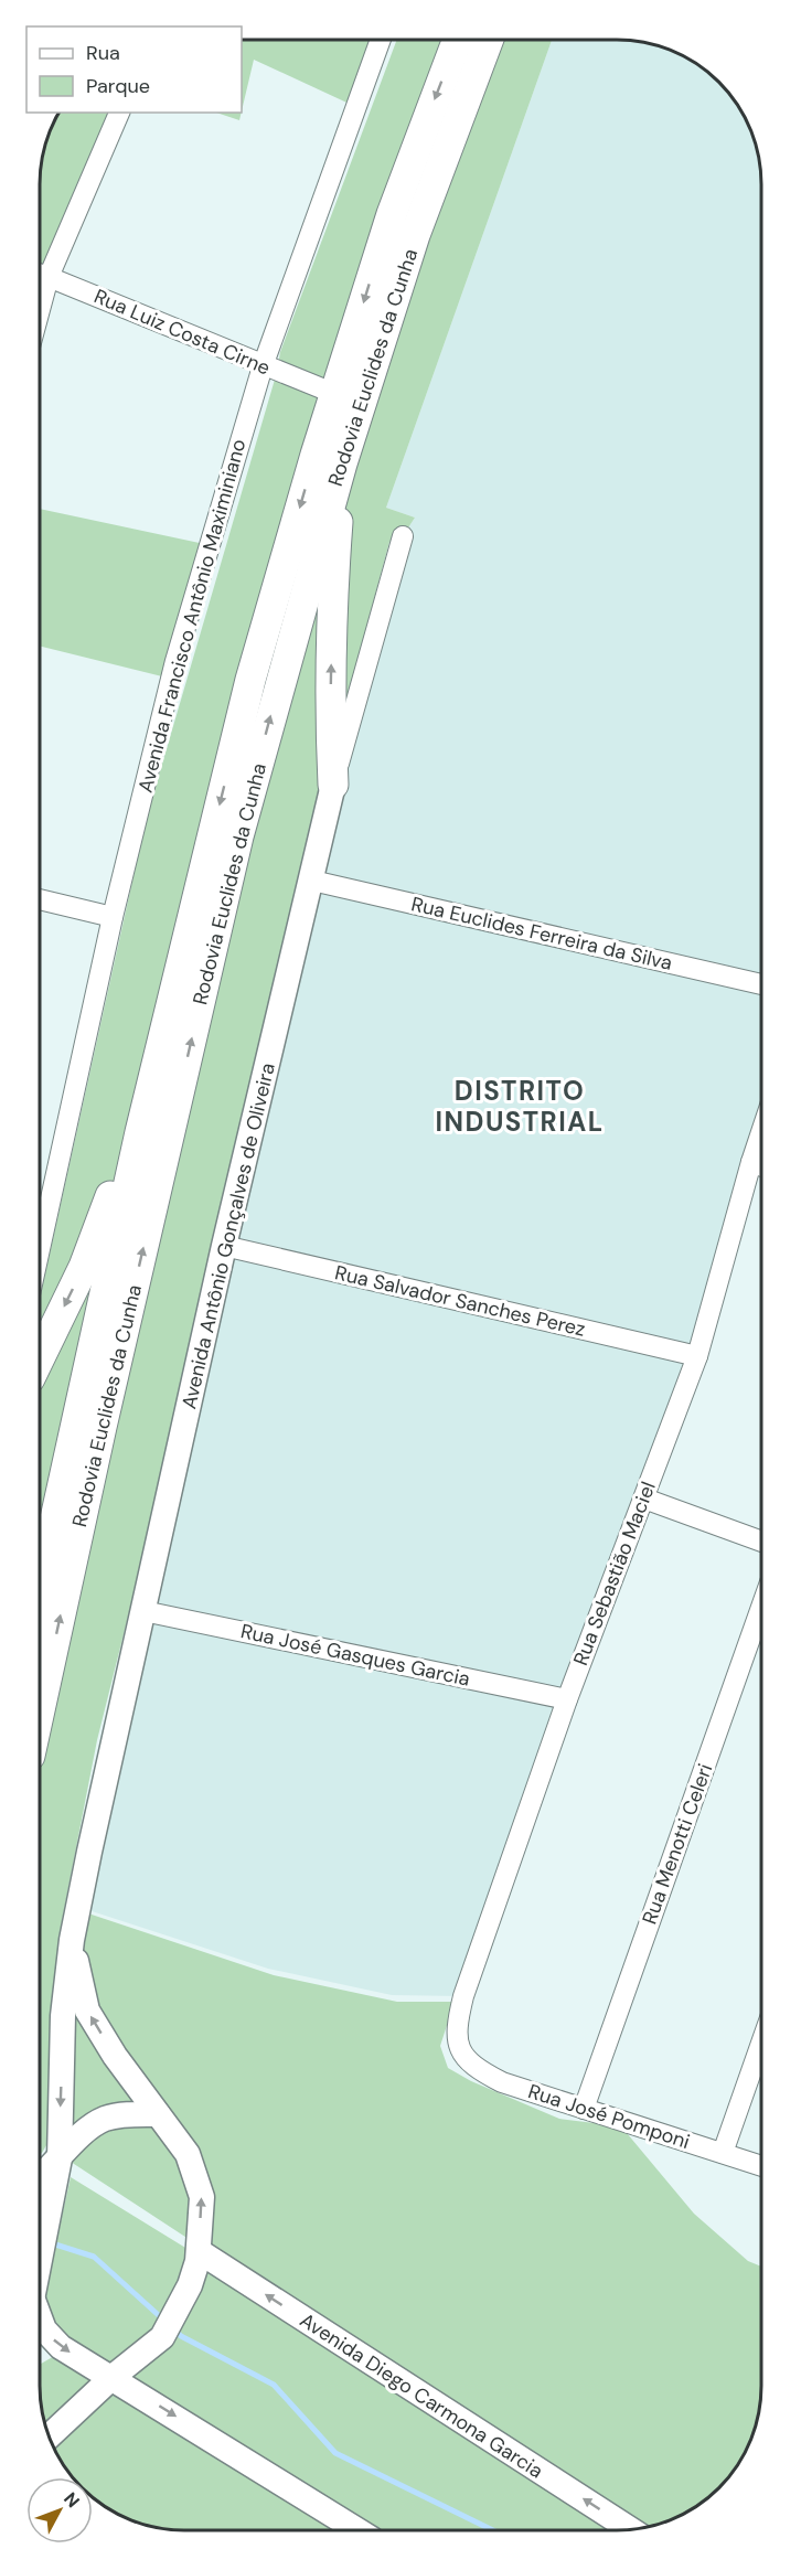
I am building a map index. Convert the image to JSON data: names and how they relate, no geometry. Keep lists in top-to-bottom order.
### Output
{
  "streets": {
    "highway": ["Rodovia Euclides da Cunha"],
    "main road": ["Avenida Antônio Gonçalves de Oliveira", "Avenida Diego Carmona Garcia"],
    "street": [
      "Rua Luiz Costa Cirne",
      "Avenida Francisco Antônio Maximiniano",
      "Rua Euclides Ferreira da Silva",
      "Rua Salvador Sanches Perez",
      "Rua Sebastião Maciel",
      "Rua José Gasques Garcia",
      "Rua Menotti Celeri",
      "Rua José Pomponi"
    ]
  },
  "crossings": [
    ["Rua Luiz Costa Cirne", "Rodovia Euclides da Cunha"],
    ["Rua Luiz Costa Cirne", "Avenida Francisco Antônio Maximiniano"],
    ["Rua Euclides Ferreira da Silva", "Avenida Antônio Gonçalves de Oliveira"],
    ["Avenida Antônio Gonçalves de Oliveira", "Rua Salvador Sanches Perez"],
    ["Avenida Antônio Gonçalves de Oliveira", "Rua José Gasques Garcia"],
    ["Avenida Antônio Gonçalves de Oliveira", "Avenida Diego Carmona Garcia"],
    ["Rua Salvador Sanches Perez", "Rua Sebastião Maciel"],
    ["Rua Sebastião Maciel", "Rua José Gasques Garcia"],
    ["Rua Sebastião Maciel", "Rua José Pomponi"],
    ["Rua Menotti Celeri", "Rua José Pomponi"]
  ],
  "districts": ["DISTRITO INDUSTRIAL"],
  "legend": ["Rua", "Parque"],
  "north": "top right"
}
